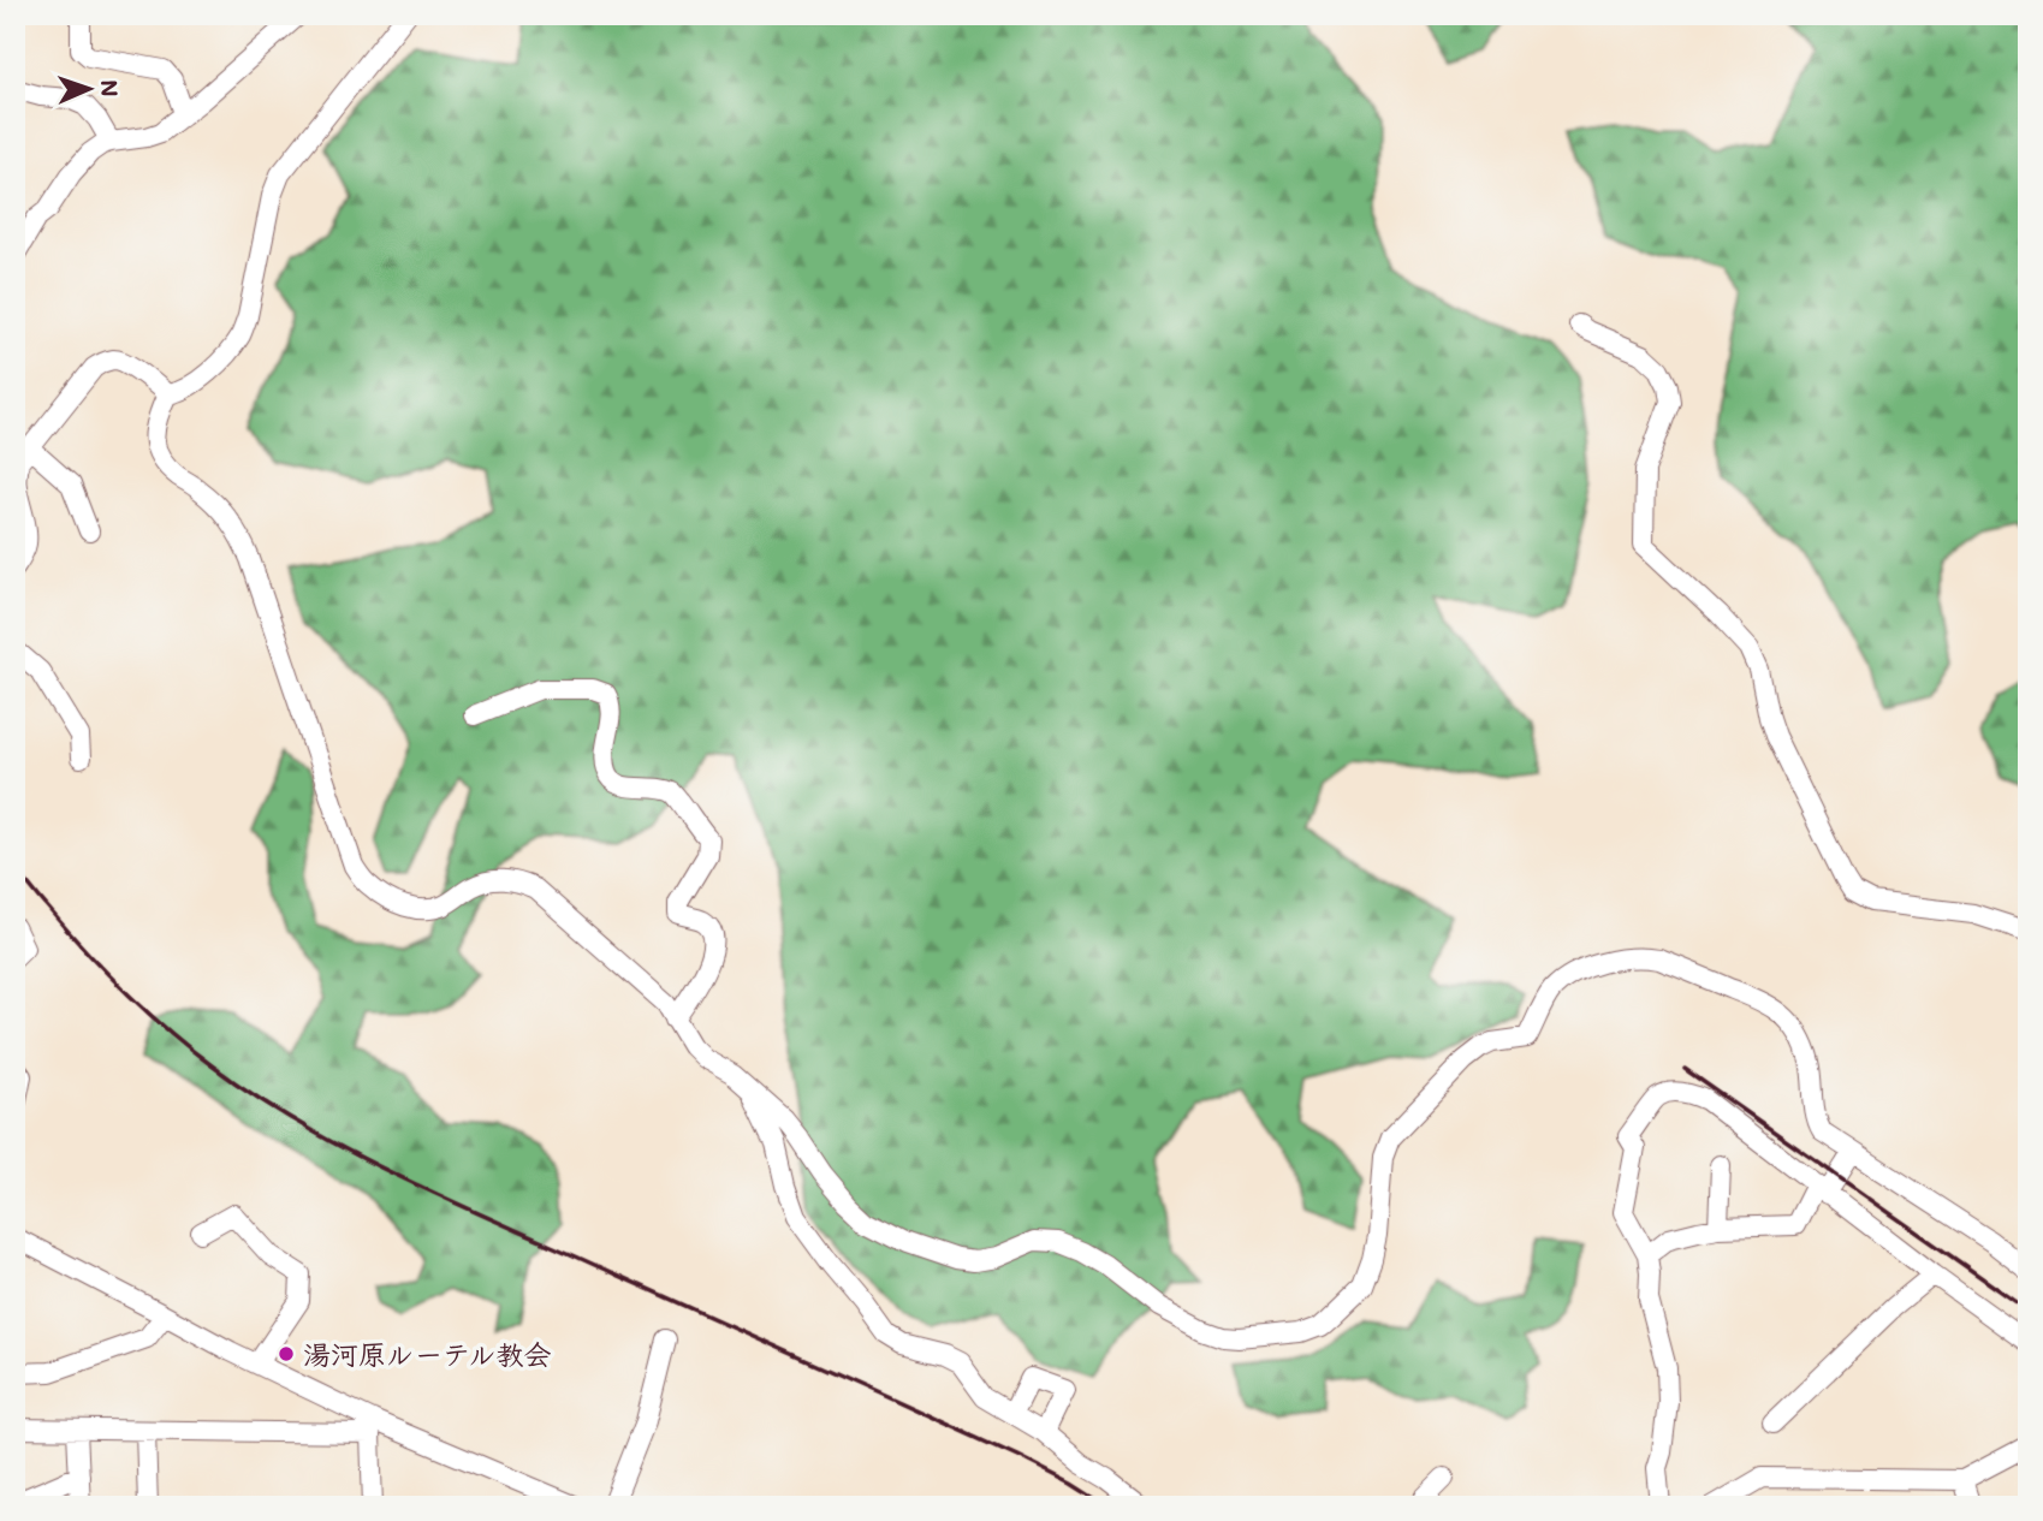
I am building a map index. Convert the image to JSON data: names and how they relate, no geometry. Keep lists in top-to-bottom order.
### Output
{
  "places": ["湯河原ルーテル教会"],
  "north": "right"
}
